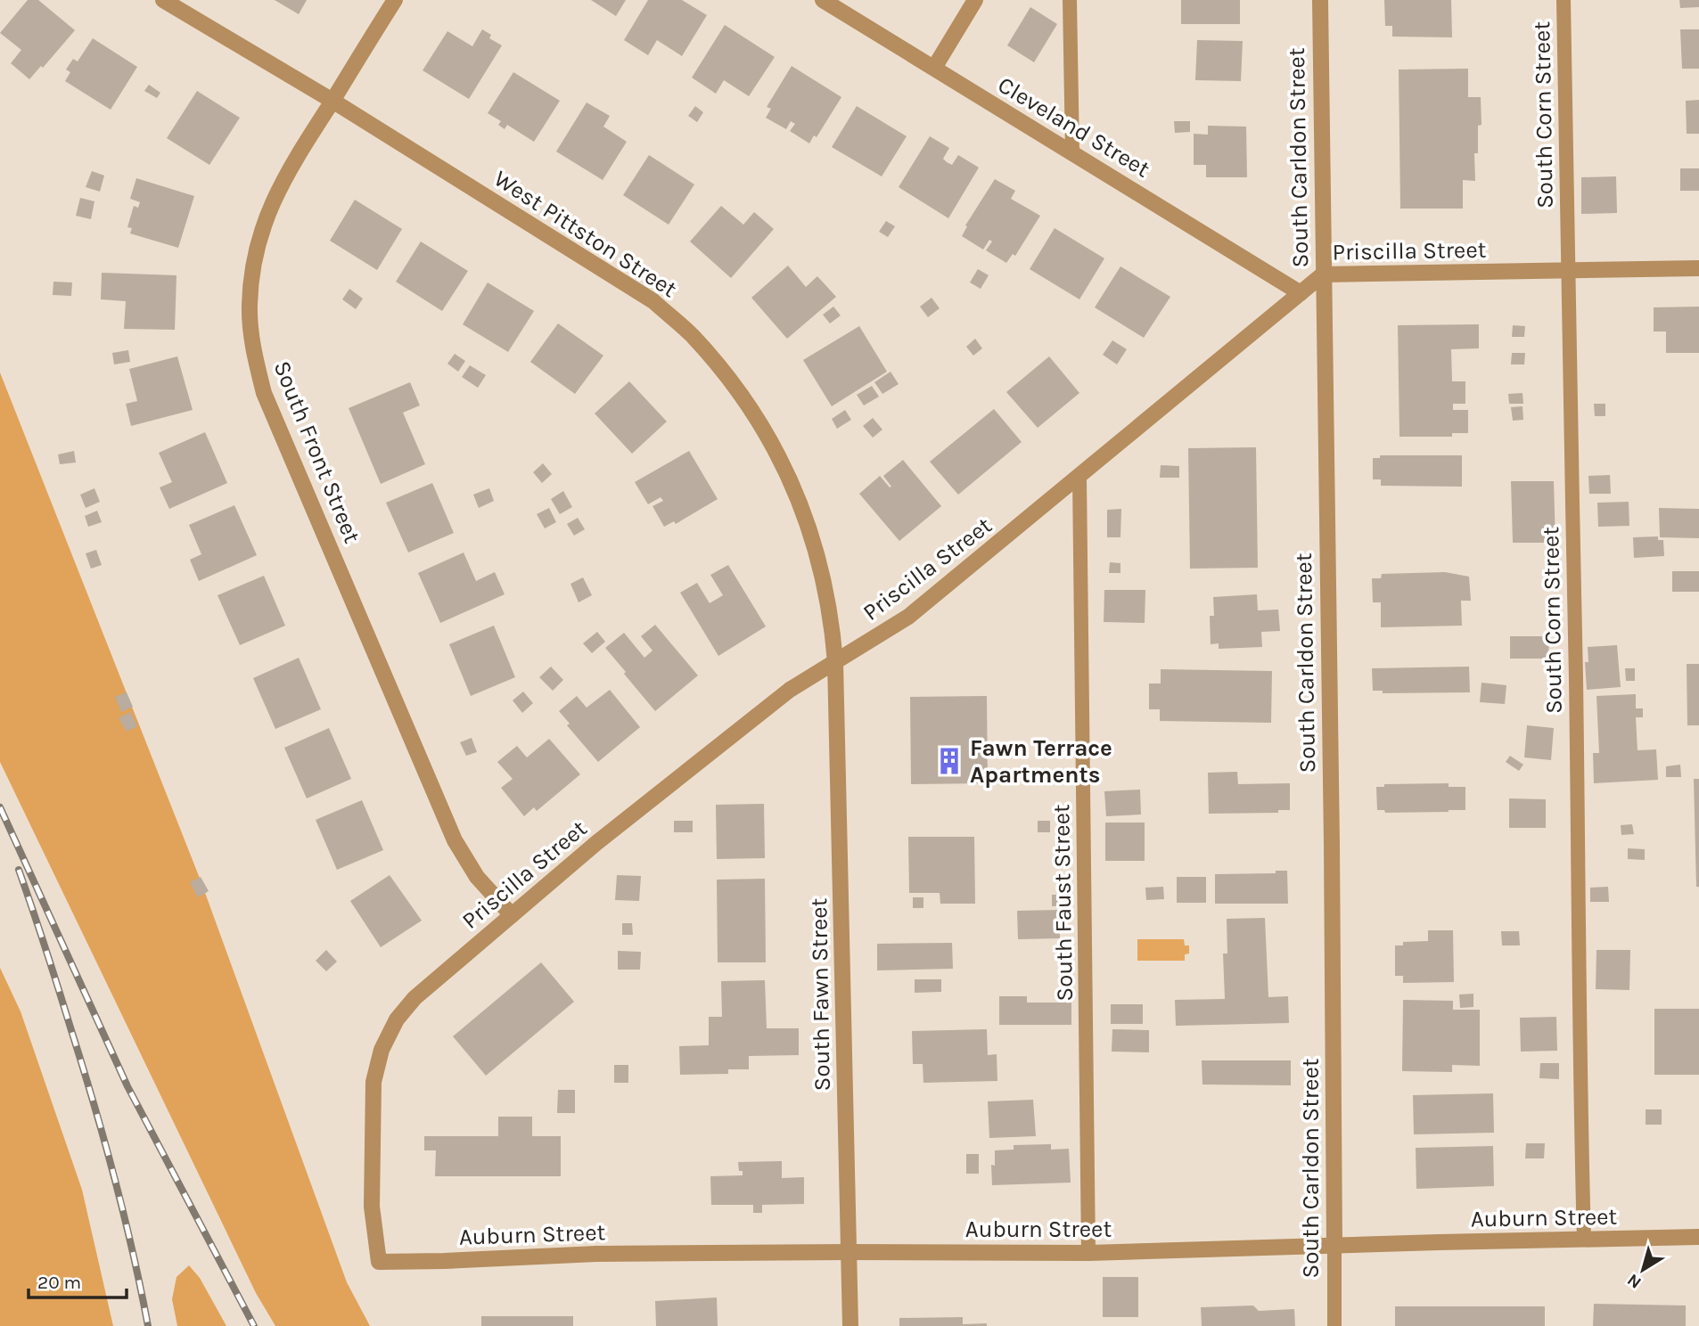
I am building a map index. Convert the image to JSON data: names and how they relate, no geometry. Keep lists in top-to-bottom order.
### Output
{
  "streets": {
    "street": [
      "Cleveland Street",
      "South Carldon Street",
      "West Pittston Street",
      "Priscilla Street",
      "South Front Street",
      "South Fawn Street",
      "Auburn Street"
    ],
    "lane": ["South Corn Street", "South Faust Street"]
  },
  "crossings": [
    ["South Corn Street", "Priscilla Street"],
    ["South Corn Street", "Auburn Street"],
    ["Cleveland Street", "Priscilla Street"],
    ["South Carldon Street", "Priscilla Street"],
    ["South Carldon Street", "Auburn Street"],
    ["West Pittston Street", "Priscilla Street"],
    ["West Pittston Street", "South Front Street"],
    ["West Pittston Street", "South Fawn Street"],
    ["Priscilla Street", "South Front Street"],
    ["Priscilla Street", "South Faust Street"],
    ["Priscilla Street", "South Fawn Street"],
    ["Priscilla Street", "Auburn Street"],
    ["South Faust Street", "Auburn Street"],
    ["South Fawn Street", "Auburn Street"]
  ],
  "places": {
    "building": ["Fawn Terrace Apartments"]
  },
  "scale_bar": "20 m",
  "north": "bottom left"
}
